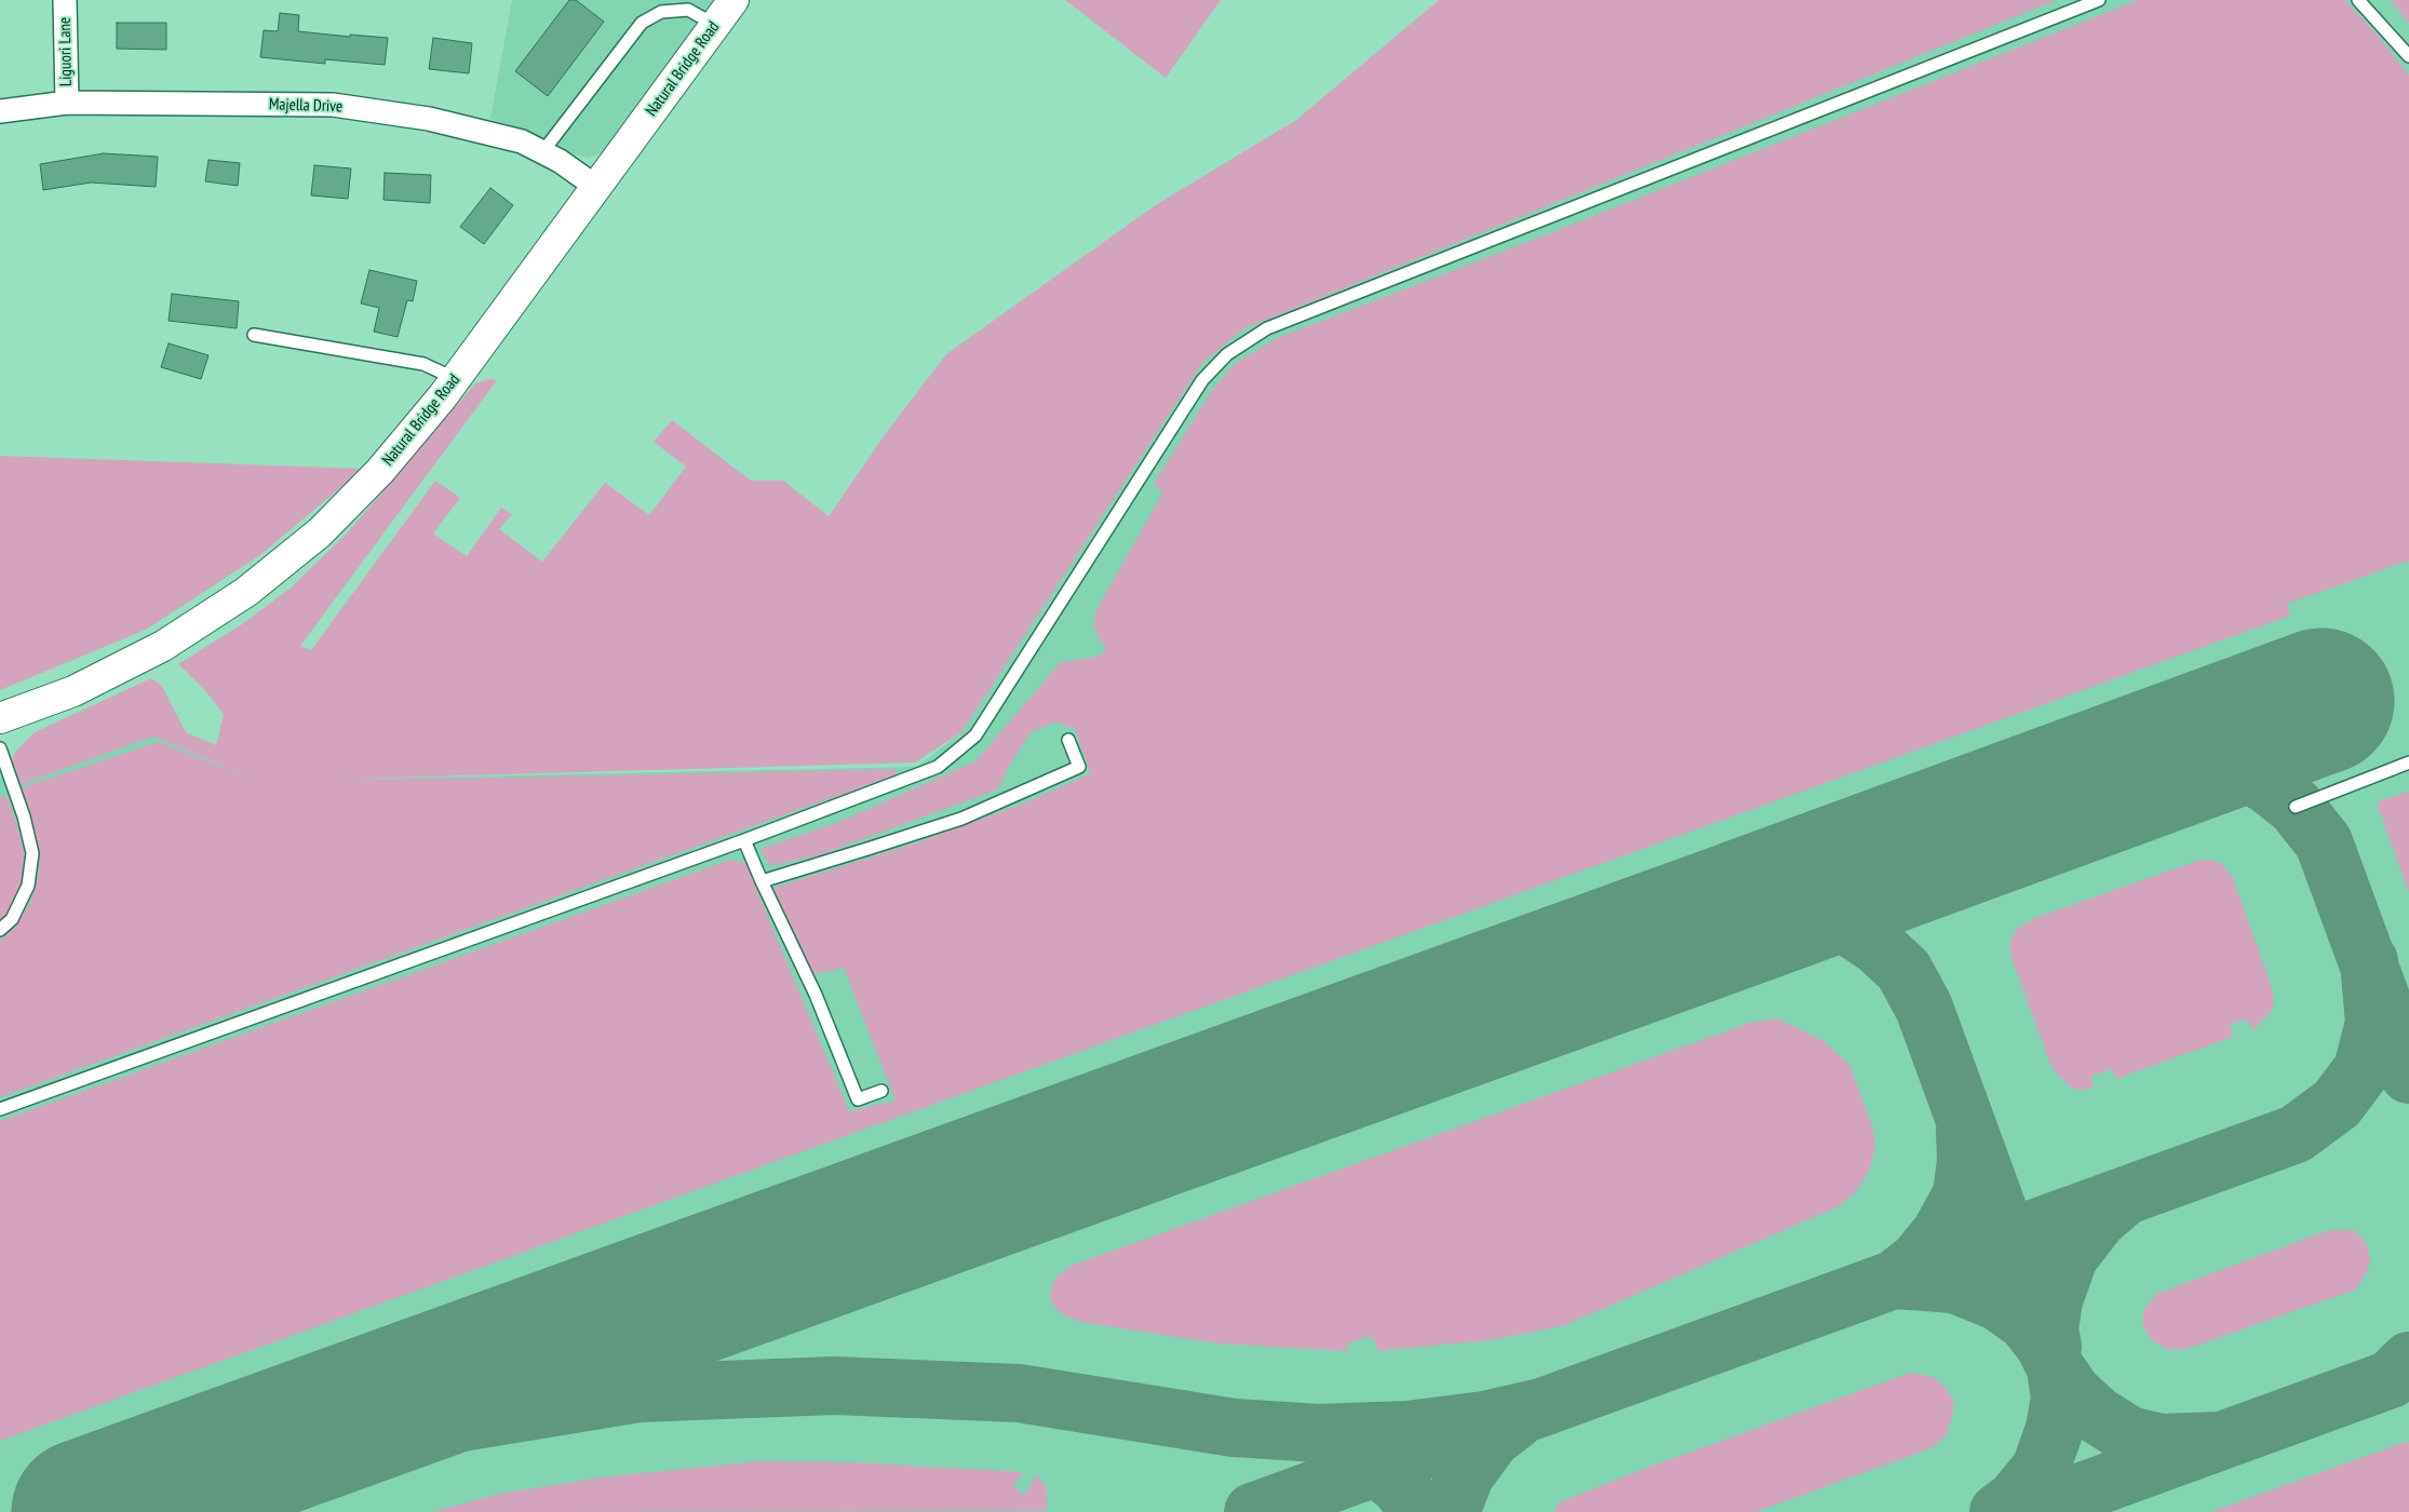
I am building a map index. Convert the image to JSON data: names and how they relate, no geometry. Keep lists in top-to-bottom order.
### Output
{
  "streets": {
    "main road": ["Natural Bridge Road"],
    "street": ["Liguori Lane", "Majella Drive"]
  },
  "crossings": [
    ["Liguori Lane", "Majella Drive"],
    ["Natural Bridge Road", "Majella Drive"]
  ]
}
